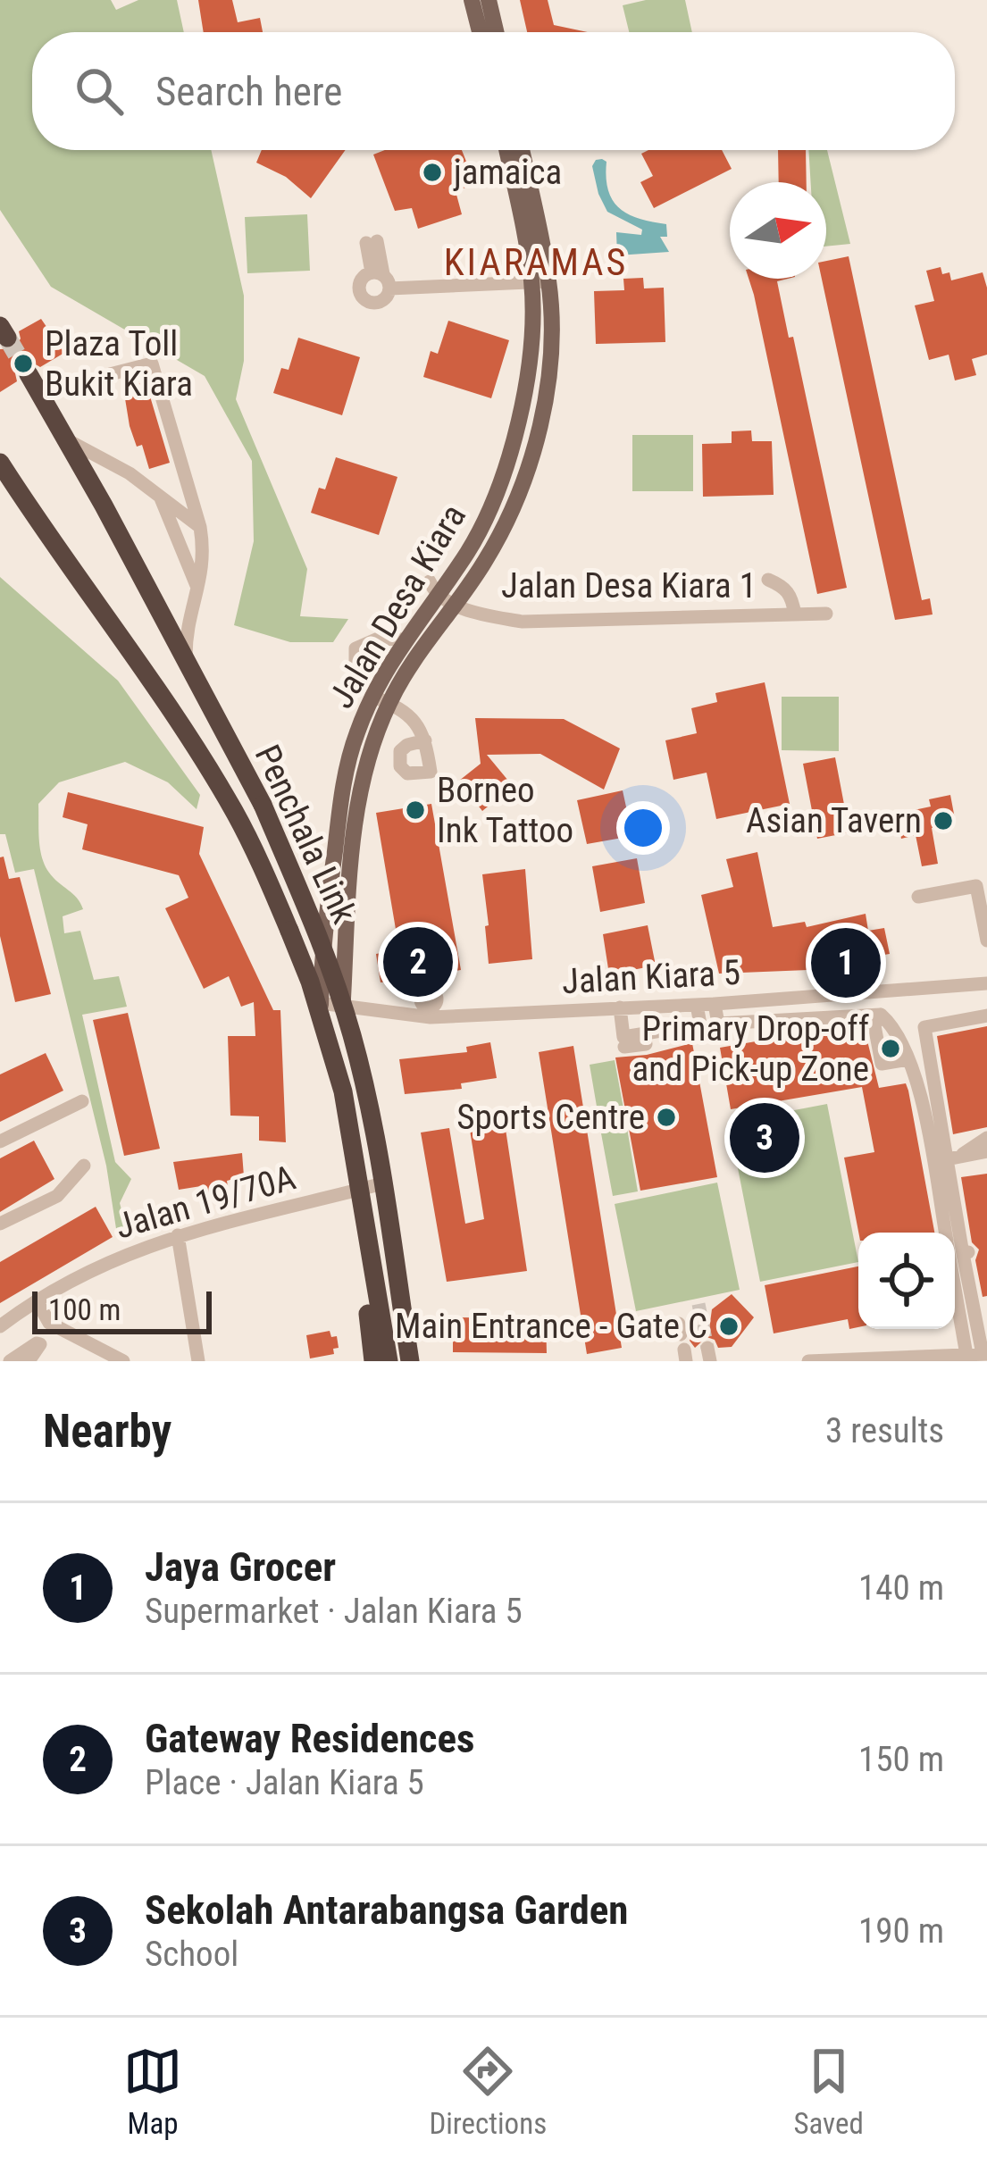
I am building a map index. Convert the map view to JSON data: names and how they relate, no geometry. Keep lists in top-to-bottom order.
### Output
{
  "streets": {
    "highway": ["Penchala Link"],
    "main road": ["Jalan Desa Kiara"],
    "street": ["Jalan Desa Kiara 1", "Jalan Kiara 5", "Jalan 19/70A"]
  },
  "crossings": [
    ["Jalan Desa Kiara 1", "Jalan Desa Kiara"],
    ["Jalan Desa Kiara", "Penchala Link"],
    ["Jalan Desa Kiara", "Jalan Kiara 5"],
    ["Jalan Desa Kiara", "Jalan 19/70A"]
  ],
  "districts": ["KIARAMAS"],
  "places": [
    "jamaica",
    "Plaza Toll Bukit Kiara",
    "Borneo Ink Tattoo",
    "Asian Tavern",
    "Primary Drop-off and Pick-up Zone",
    "Sports Centre",
    "Main Entrance - Gate C"
  ],
  "scale_bar": "100 m",
  "north": "right",
  "page": {
    "search": "Search here",
    "pins": ["2", "1", "3"],
    "scale": "100 m",
    "heading": ["Nearby", "3 results"],
    "list": [
      {
        "mark": "1",
        "name": "Jaya Grocer",
        "note": "Supermarket · Jalan Kiara 5",
        "value": "140 m"
      },
      {
        "mark": "2",
        "name": "Gateway Residences",
        "note": "Place · Jalan Kiara 5",
        "value": "150 m"
      },
      {
        "mark": "3",
        "name": "Sekolah Antarabangsa Garden",
        "note": "School",
        "value": "190 m"
      }
    ],
    "nav": ["Map", "Directions", "Saved"]
  }
}
